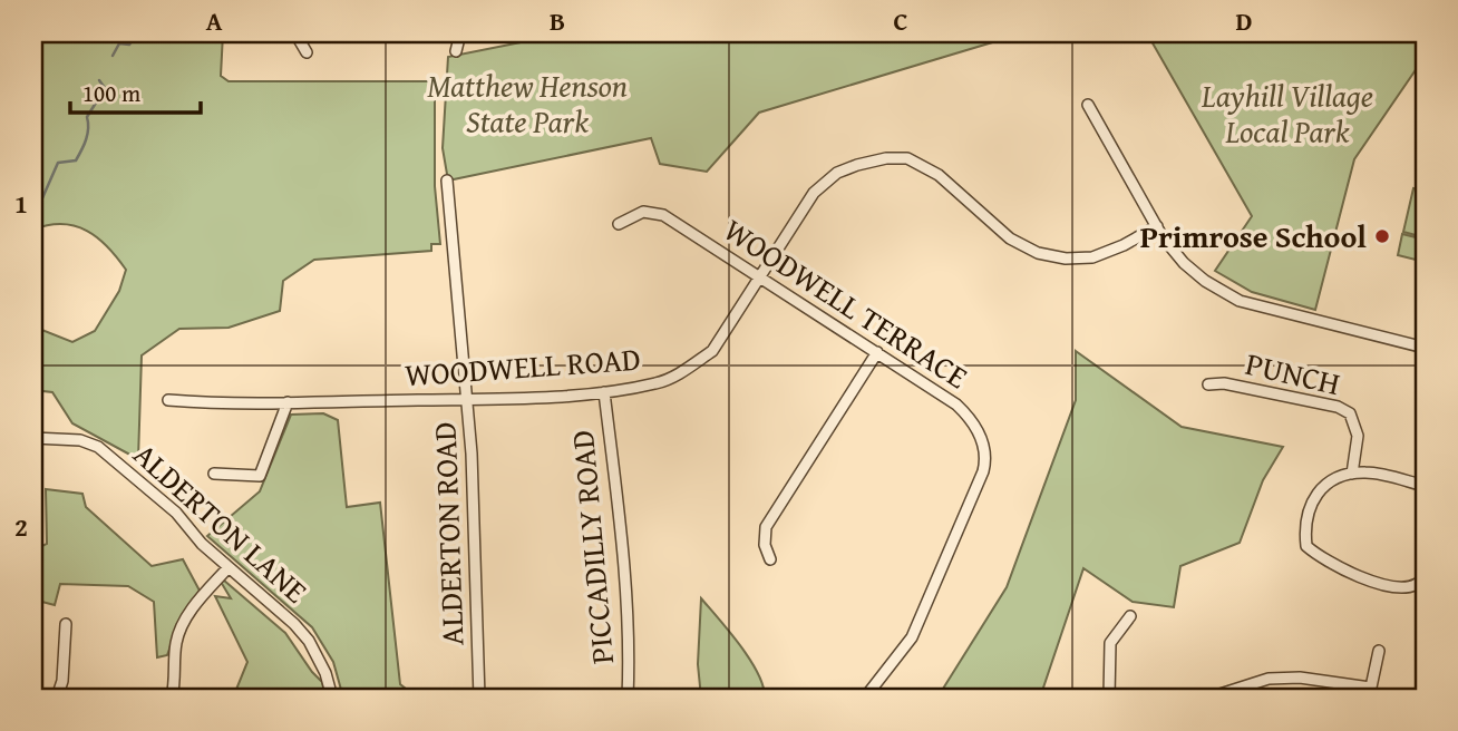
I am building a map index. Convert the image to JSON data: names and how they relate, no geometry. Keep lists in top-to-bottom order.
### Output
{
  "streets": {
    "street": [
      "WOODWELL TERRACE",
      "WOODWELL ROAD",
      "PUNCH",
      "ALDERTON LANE",
      "ALDERTON ROAD",
      "PICCADILLY ROAD"
    ]
  },
  "crossings": [
    ["WOODWELL TERRACE", "WOODWELL ROAD"],
    ["WOODWELL ROAD", "ALDERTON ROAD"],
    ["WOODWELL ROAD", "PICCADILLY ROAD"]
  ],
  "parks": ["Matthew Henson State Park", "Layhill Village Local Park"],
  "places": ["Primrose School"],
  "scale_bar": "100 m",
  "grid": {
    "columns": [
      "A",
      "B",
      "C",
      "D"
    ],
    "rows": ["1", "2"]
  }
}
